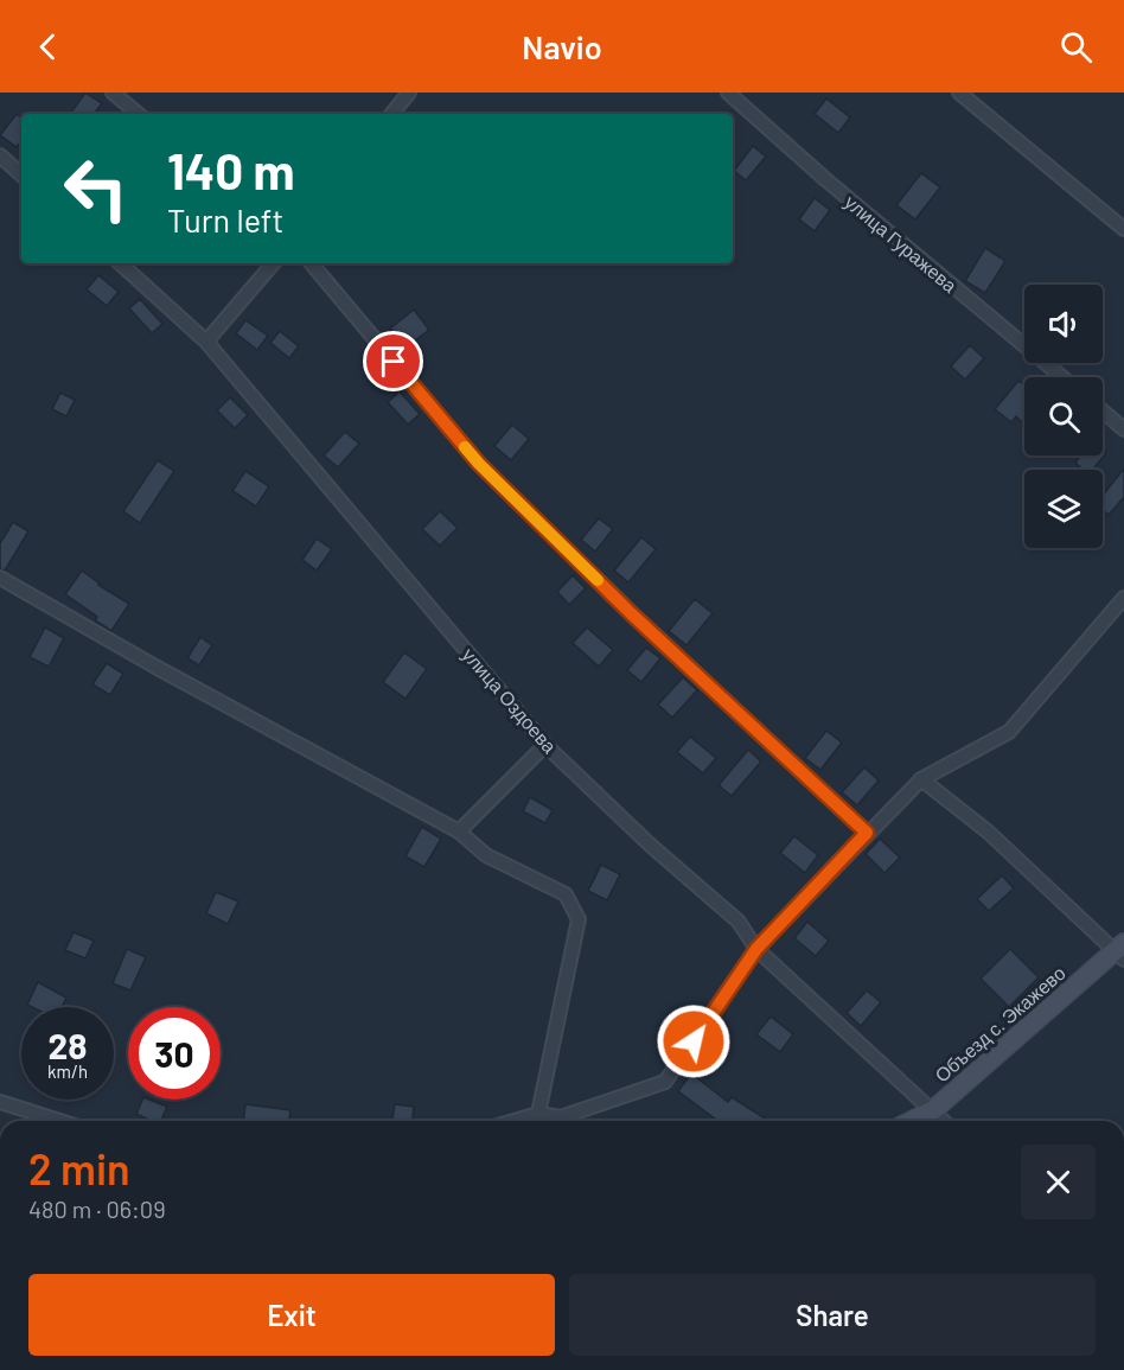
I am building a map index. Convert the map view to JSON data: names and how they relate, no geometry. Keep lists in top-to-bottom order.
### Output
{
  "streets": {
    "main road": ["Объезд с. Экажево"],
    "street": ["улица Гуражева", "улица Оздоева"]
  },
  "crossings": [
    ["улица Оздоева", "Объезд с. Экажево"]
  ],
  "page": {
    "header": "Navio",
    "turn": ["140 m", "Turn left"],
    "speed": "28 km/h",
    "limit": "30",
    "heading": ["2 min", "480 m · 06:09"],
    "buttons": ["Exit", "Share"]
  }
}
